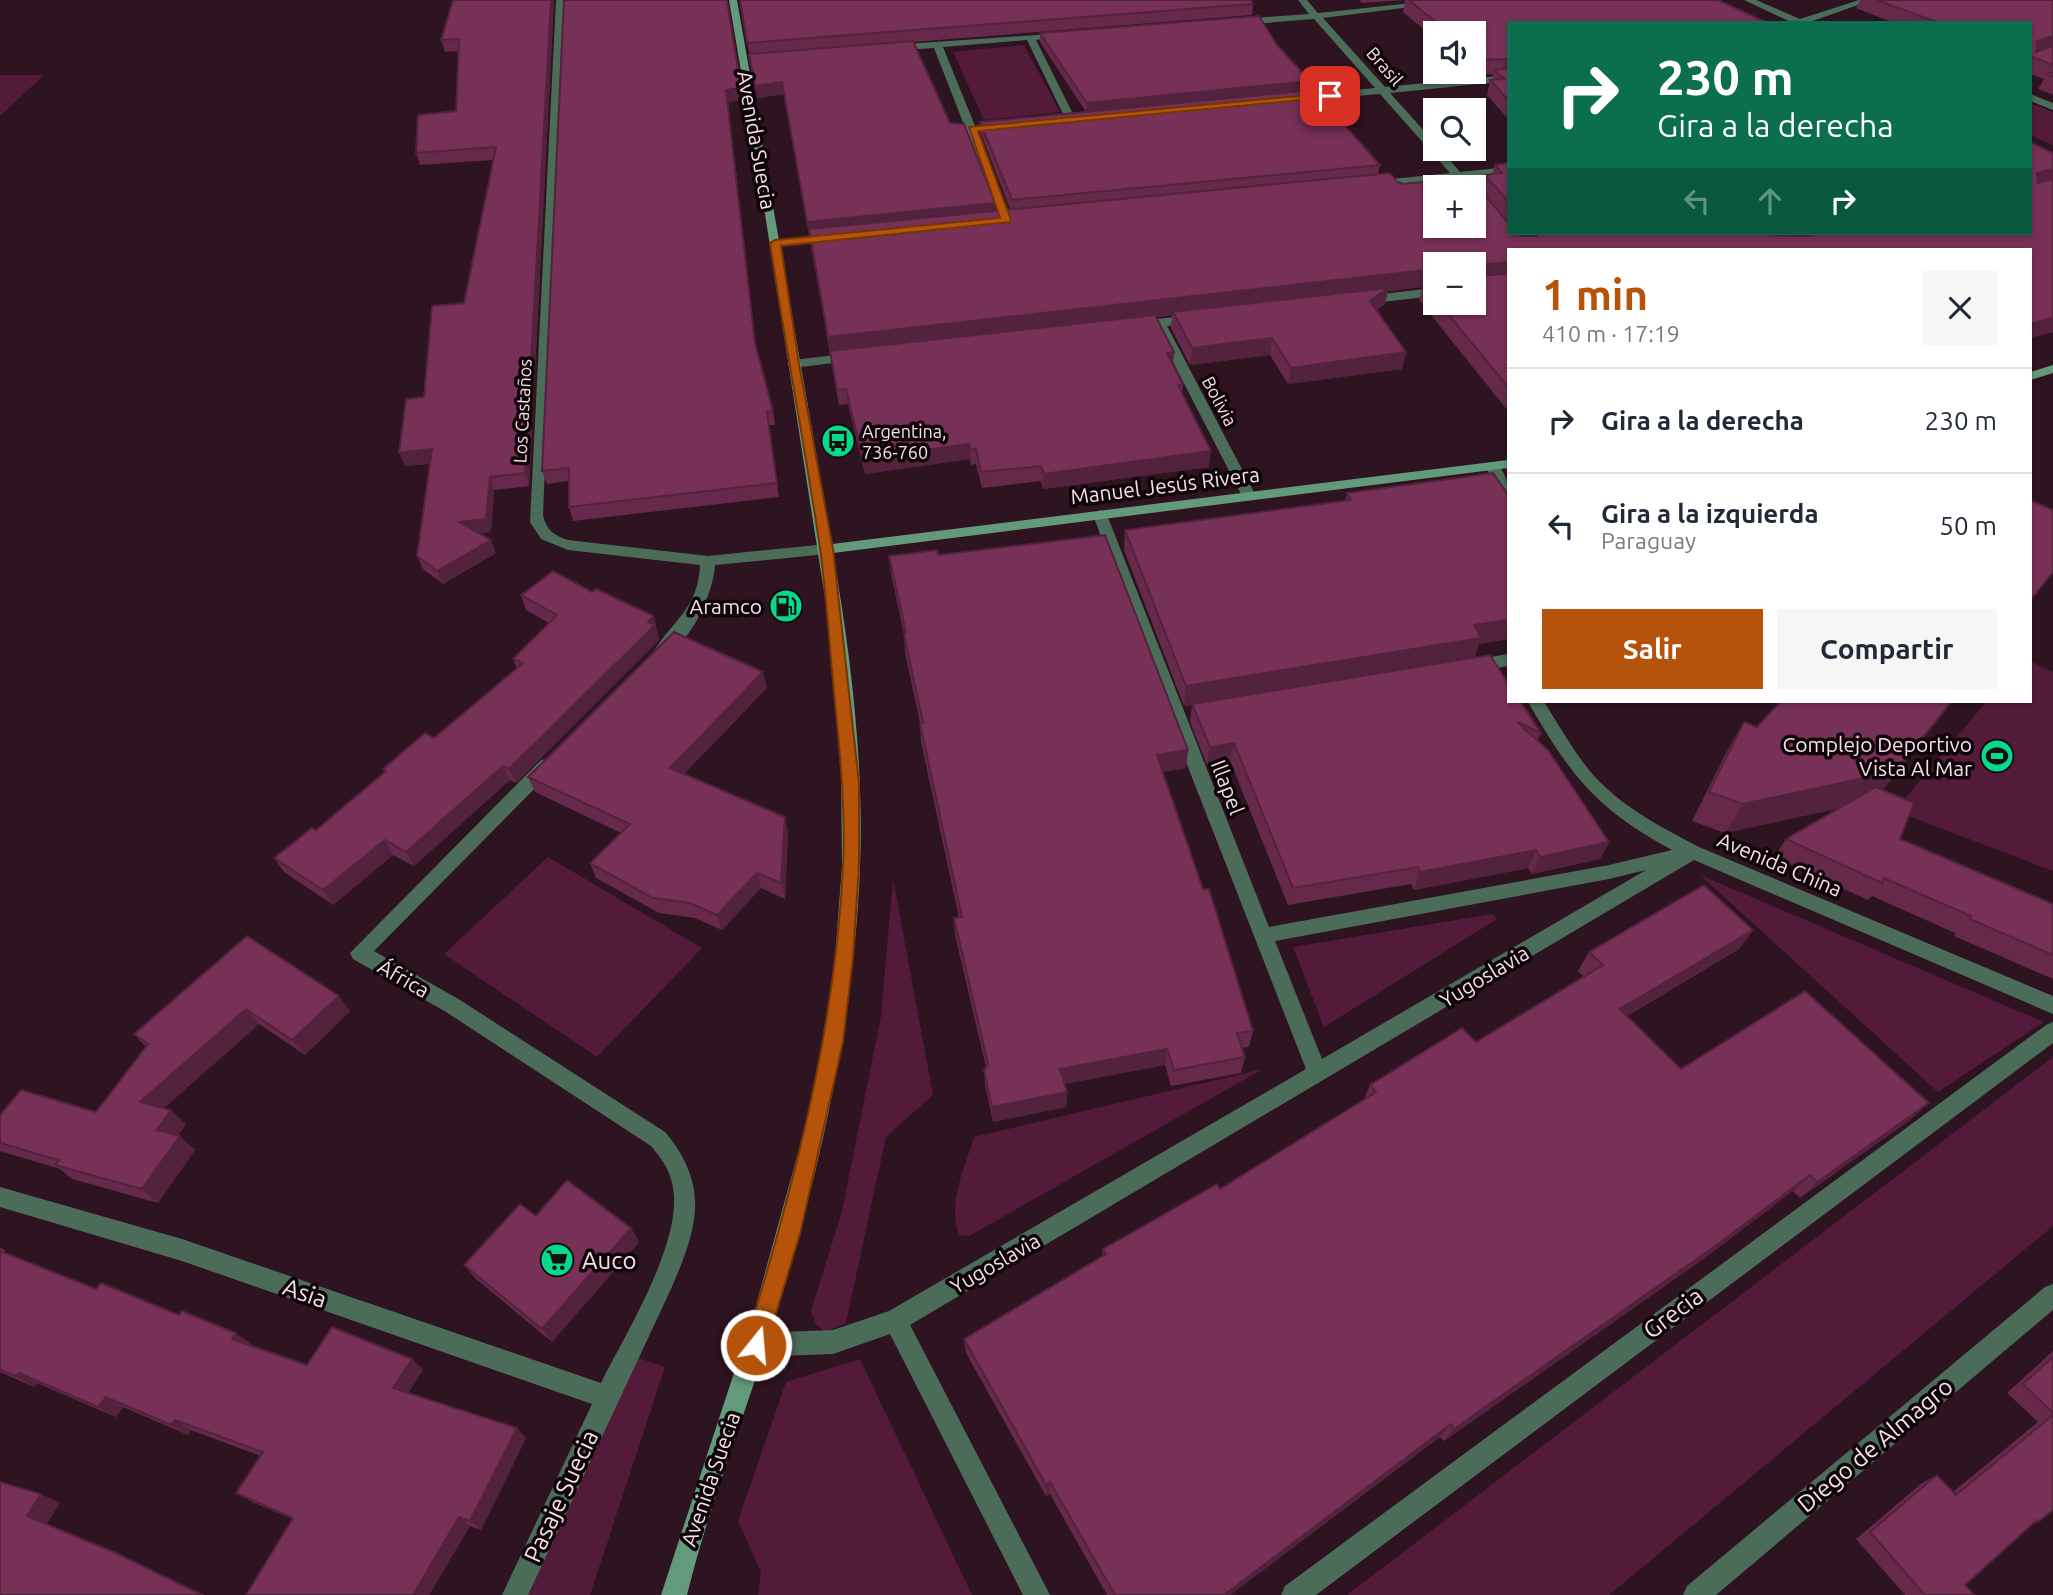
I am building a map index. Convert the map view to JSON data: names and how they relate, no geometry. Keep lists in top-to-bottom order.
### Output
{
  "streets": {
    "main road": ["Avenida Suecia", "Manuel Jesús Rivera"],
    "street": [
      "Brasil",
      "Bolivia",
      "Los Castaños",
      "Illapel",
      "Avenida China",
      "Yugoslavia",
      "África",
      "Asia",
      "Grecia",
      "Diego de Almagro",
      "Pasaje Suecia"
    ]
  },
  "crossings": [
    ["Avenida Suecia", "Los Castaños"],
    ["Avenida Suecia", "Manuel Jesús Rivera"],
    ["Avenida Suecia", "Yugoslavia"],
    ["Bolivia", "Manuel Jesús Rivera"],
    ["Los Castaños", "Manuel Jesús Rivera"],
    ["Manuel Jesús Rivera", "Illapel"],
    ["Illapel", "Yugoslavia"],
    ["Avenida China", "Yugoslavia"],
    ["África", "Asia"],
    ["África", "Pasaje Suecia"],
    ["Asia", "Pasaje Suecia"]
  ],
  "places": {
    "bus stop": ["Argentina, 736-760"],
    "fuel station": ["Aramco"],
    "sports": ["Complejo Deportivo Vista Al Mar"],
    "supermarket": ["Auco"]
  },
  "page": {
    "map_buttons": ["+", "−"],
    "turn": ["230 m", "Gira a la derecha"],
    "heading": ["1 min", "410 m · 17:19"],
    "list": [
      {
        "name": "Gira a la derecha",
        "value": "230 m"
      },
      {
        "name": "Gira a la izquierda",
        "note": "Paraguay",
        "value": "50 m"
      }
    ],
    "buttons": ["Salir", "Compartir"]
  }
}
